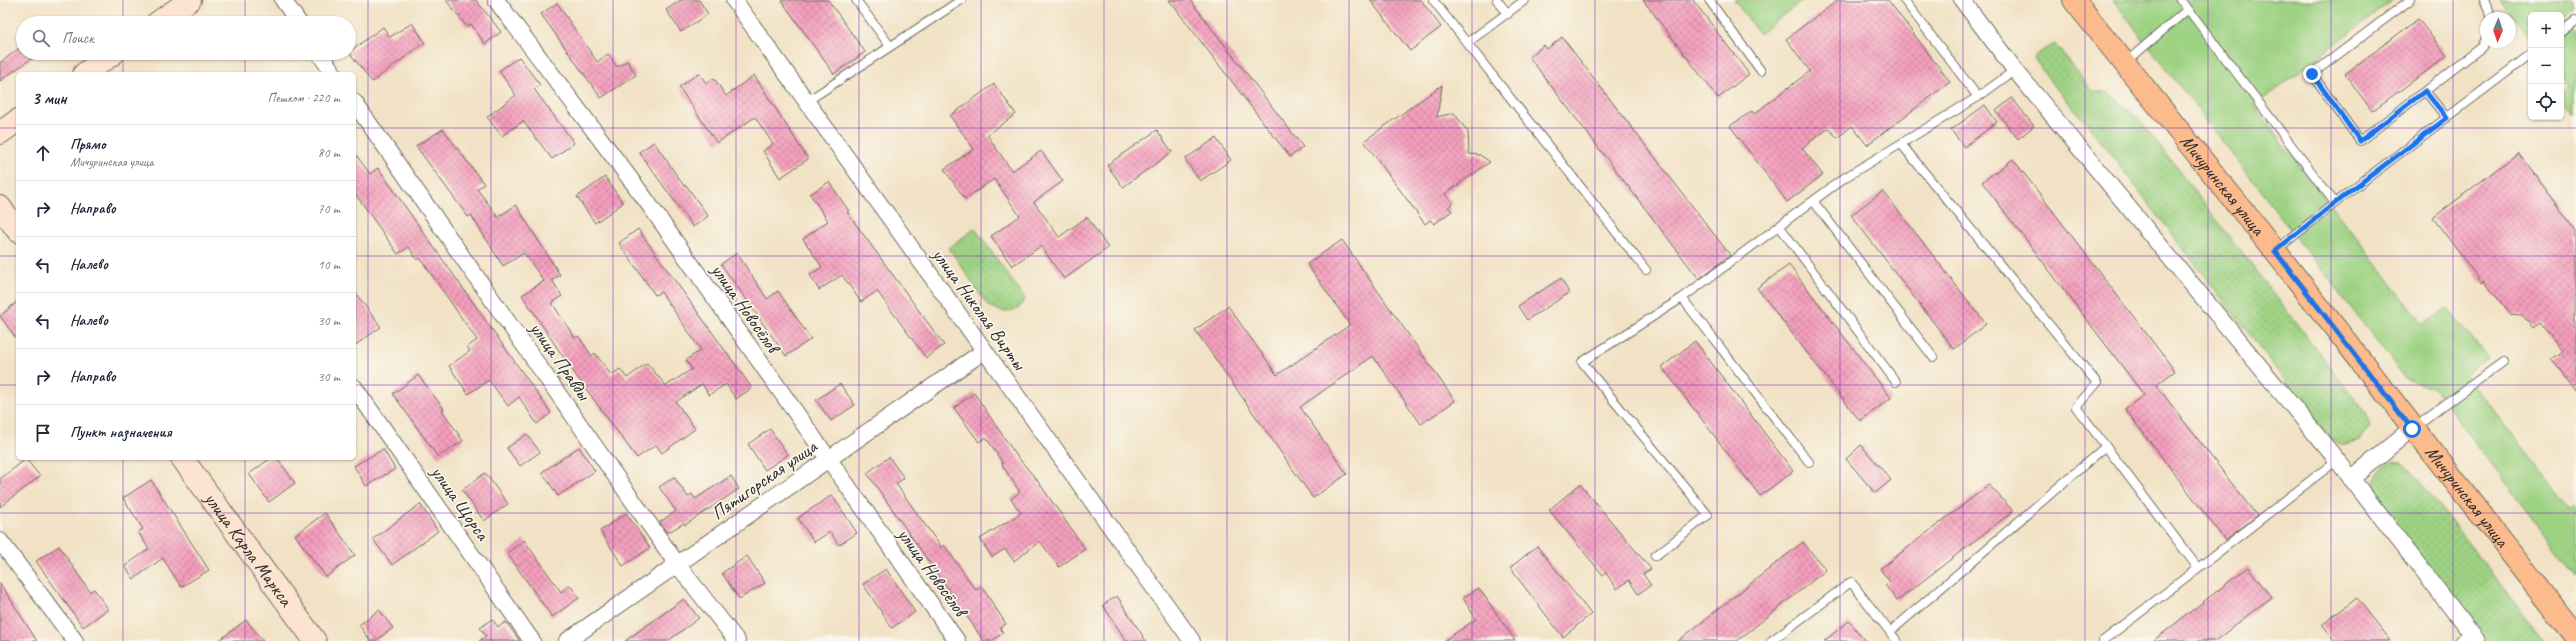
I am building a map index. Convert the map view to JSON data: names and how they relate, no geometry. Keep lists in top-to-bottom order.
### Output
{
  "streets": {
    "main road": ["Мичуринская улица", "улица Карла Маркса"],
    "street": [
      "улица Новосёлов",
      "улица Николая Вирты",
      "улица Правды",
      "Пятигорская улица",
      "улица Щорса"
    ]
  },
  "crossings": [
    ["улица Новосёлов", "Пятигорская улица"],
    ["улица Николая Вирты", "Пятигорская улица"],
    ["улица Правды", "Пятигорская улица"]
  ],
  "north": "bottom",
  "page": {
    "map_buttons": ["+", "−"],
    "search": "Поиск",
    "heading": ["3 мин", "Пешком · 220 m"],
    "list": [
      ["Прямо", "Мичуринская улица", "80 m"],
      ["Направо", "70 m"],
      ["Налево", "10 m"],
      ["Налево", "30 m"],
      ["Направо", "30 m"],
      "Пункт назначения"
    ]
  }
}
